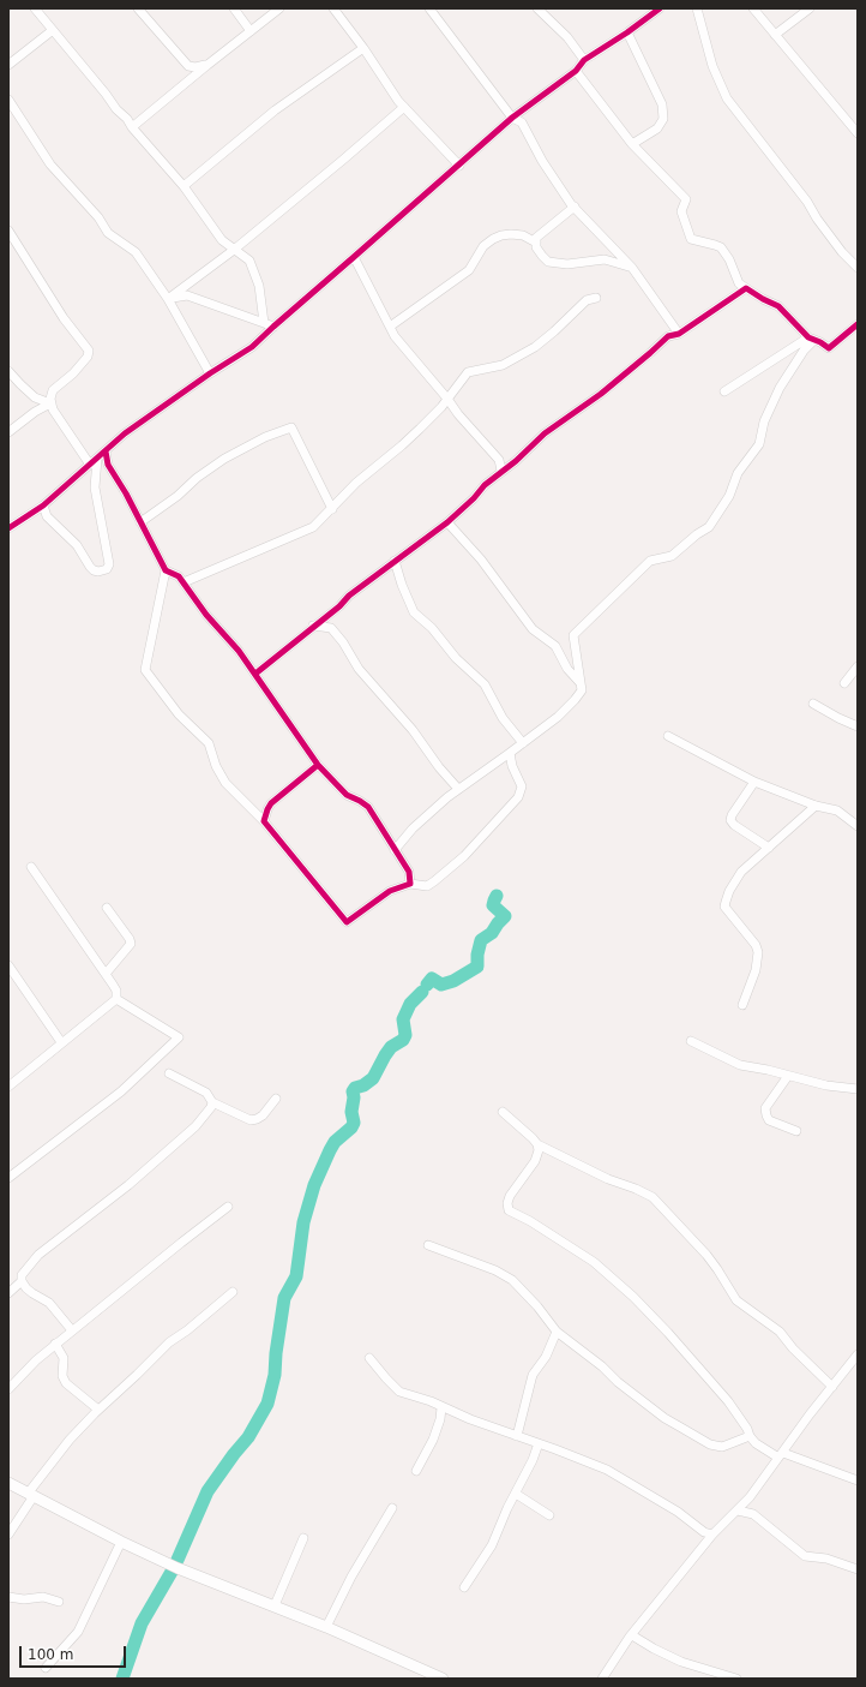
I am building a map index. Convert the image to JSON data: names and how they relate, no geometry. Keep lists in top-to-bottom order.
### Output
{
  "scale_bar": "100 m"
}
